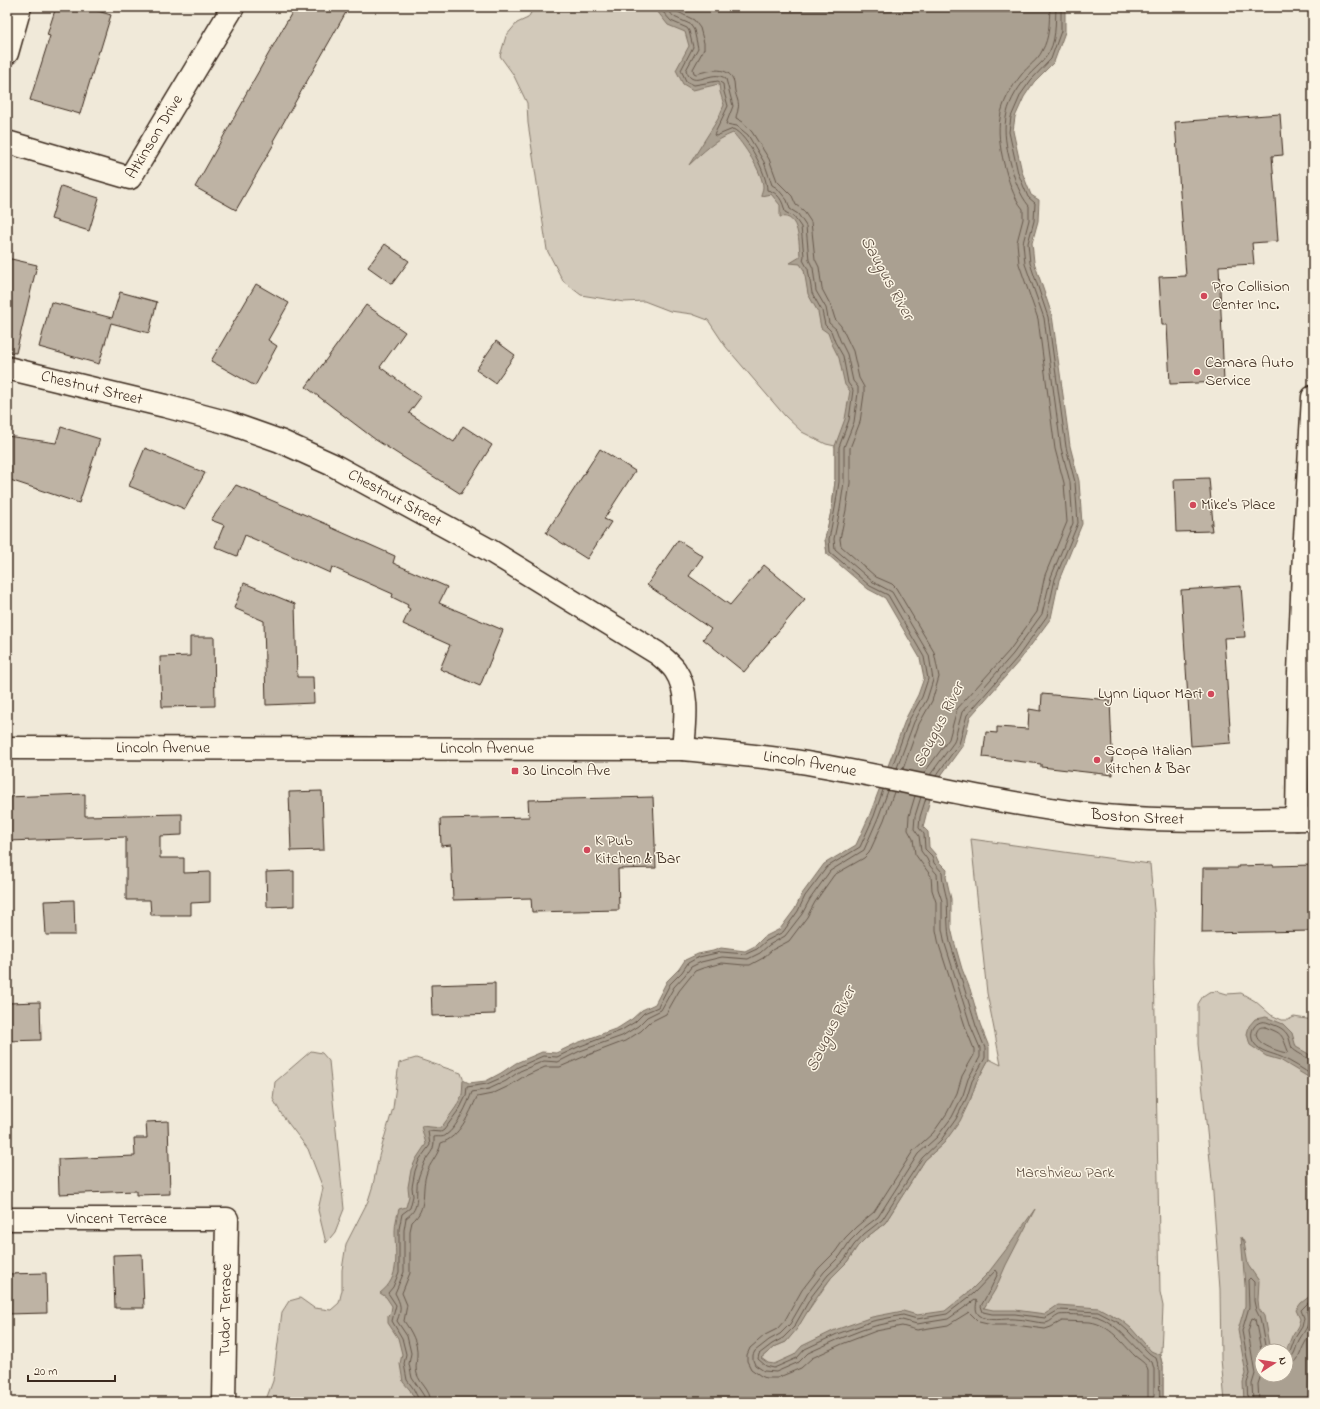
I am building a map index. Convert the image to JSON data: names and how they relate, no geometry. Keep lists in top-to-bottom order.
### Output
{
  "streets": {
    "main road": [
      "Atkinson Drive",
      "Chestnut Street",
      "Lincoln Avenue",
      "Boston Street",
      "Vincent Terrace",
      "Tudor Terrace"
    ]
  },
  "crossings": [
    ["Chestnut Street", "Lincoln Avenue"],
    ["Lincoln Avenue", "Boston Street"],
    ["Vincent Terrace", "Tudor Terrace"]
  ],
  "water": ["Saugus River"],
  "parks": ["Marshview Park"],
  "places": {
    "other": [
      "Pro Collision Center Inc.",
      "Camara Auto Service",
      "Mike's Place",
      "Lynn Liquor Mart",
      "Scopa Italian Kitchen & Bar",
      "K Pub Kitchen & Bar"
    ],
    "transit": ["30 Lincoln Ave"]
  },
  "scale_bar": "20 m",
  "north": "right"
}
